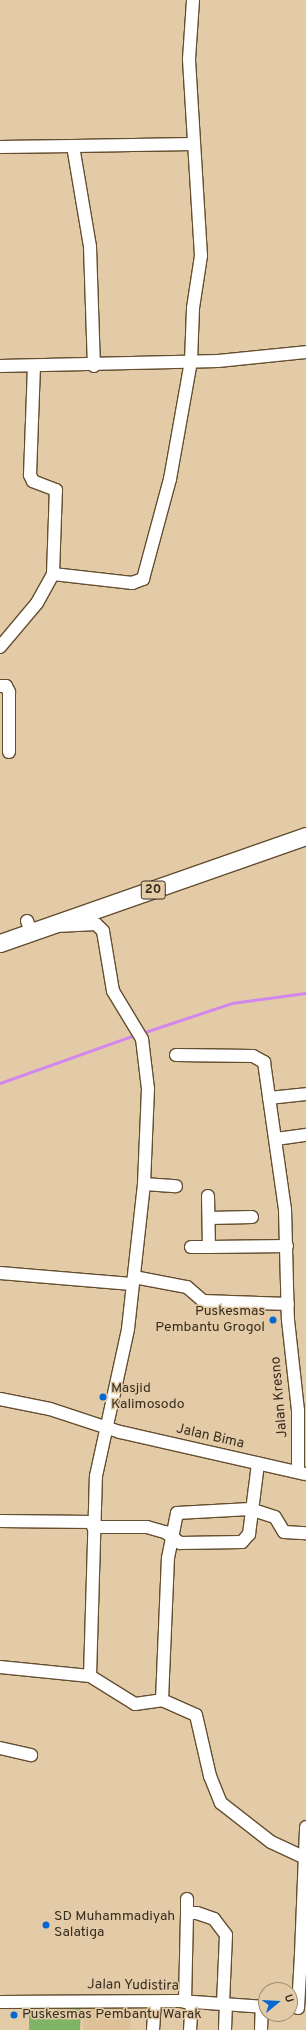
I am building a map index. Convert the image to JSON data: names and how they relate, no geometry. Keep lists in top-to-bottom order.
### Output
{
  "streets": {
    "highway": ["20"],
    "street": ["Jalan Kresno", "Jalan Bima", "Jalan Yudistira"]
  },
  "crossings": [
    ["Jalan Kresno", "Jalan Bima"]
  ],
  "places": [
    "Puskesmas Pembantu Grogol",
    "Masjid Kalimosodo",
    "SD Muhammadiyah Salatiga",
    "Puskesmas Pembantu Warak"
  ],
  "north": "right"
}
